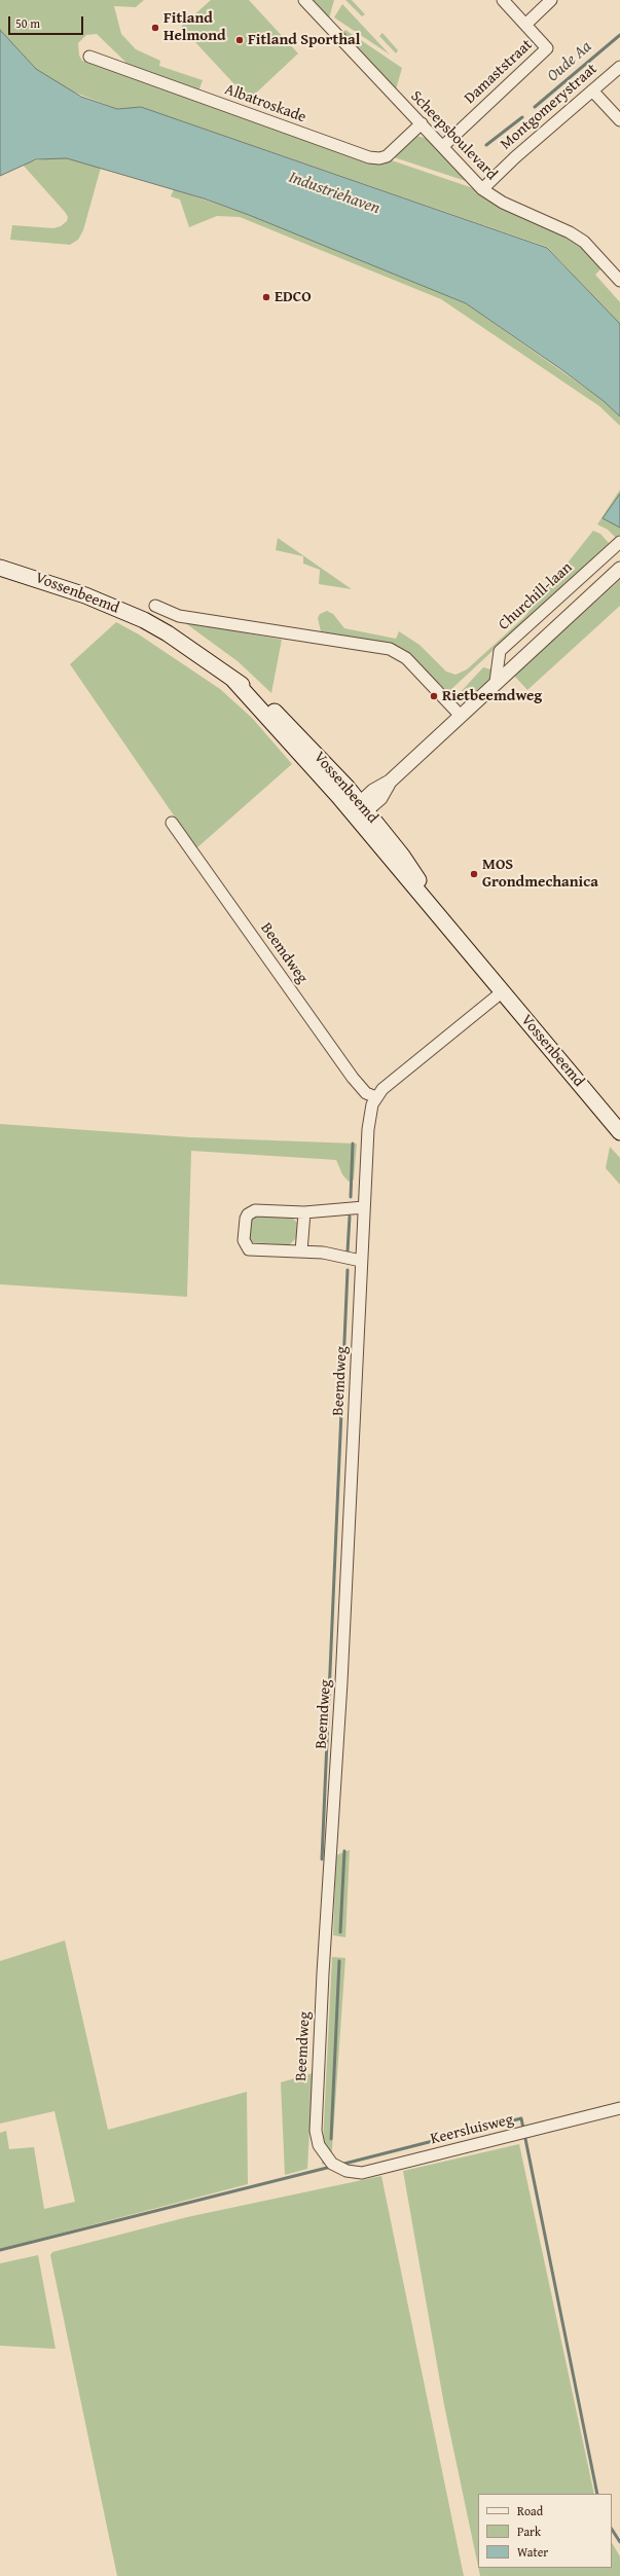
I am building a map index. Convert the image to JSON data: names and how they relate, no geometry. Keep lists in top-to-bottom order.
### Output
{
  "streets": {
    "main road": ["Vossenbeemd"],
    "street": [
      "Damaststraat",
      "Albatroskade",
      "Montgomerystraat",
      "Scheepsboulevard",
      "Churchill-laan",
      "Beemdweg",
      "Keersluisweg"
    ]
  },
  "crossings": [
    ["Damaststraat", "Scheepsboulevard"],
    ["Albatroskade", "Scheepsboulevard"],
    ["Montgomerystraat", "Scheepsboulevard"],
    ["Beemdweg", "Keersluisweg"]
  ],
  "water": ["Oude Aa", "Industriehaven"],
  "places": [
    "Fitland Helmond",
    "Fitland Sporthal",
    "EDCO",
    "Rietbeemdweg",
    "MOS Grondmechanica"
  ],
  "legend": ["Road", "Park", "Water"],
  "scale_bar": "50 m"
}
